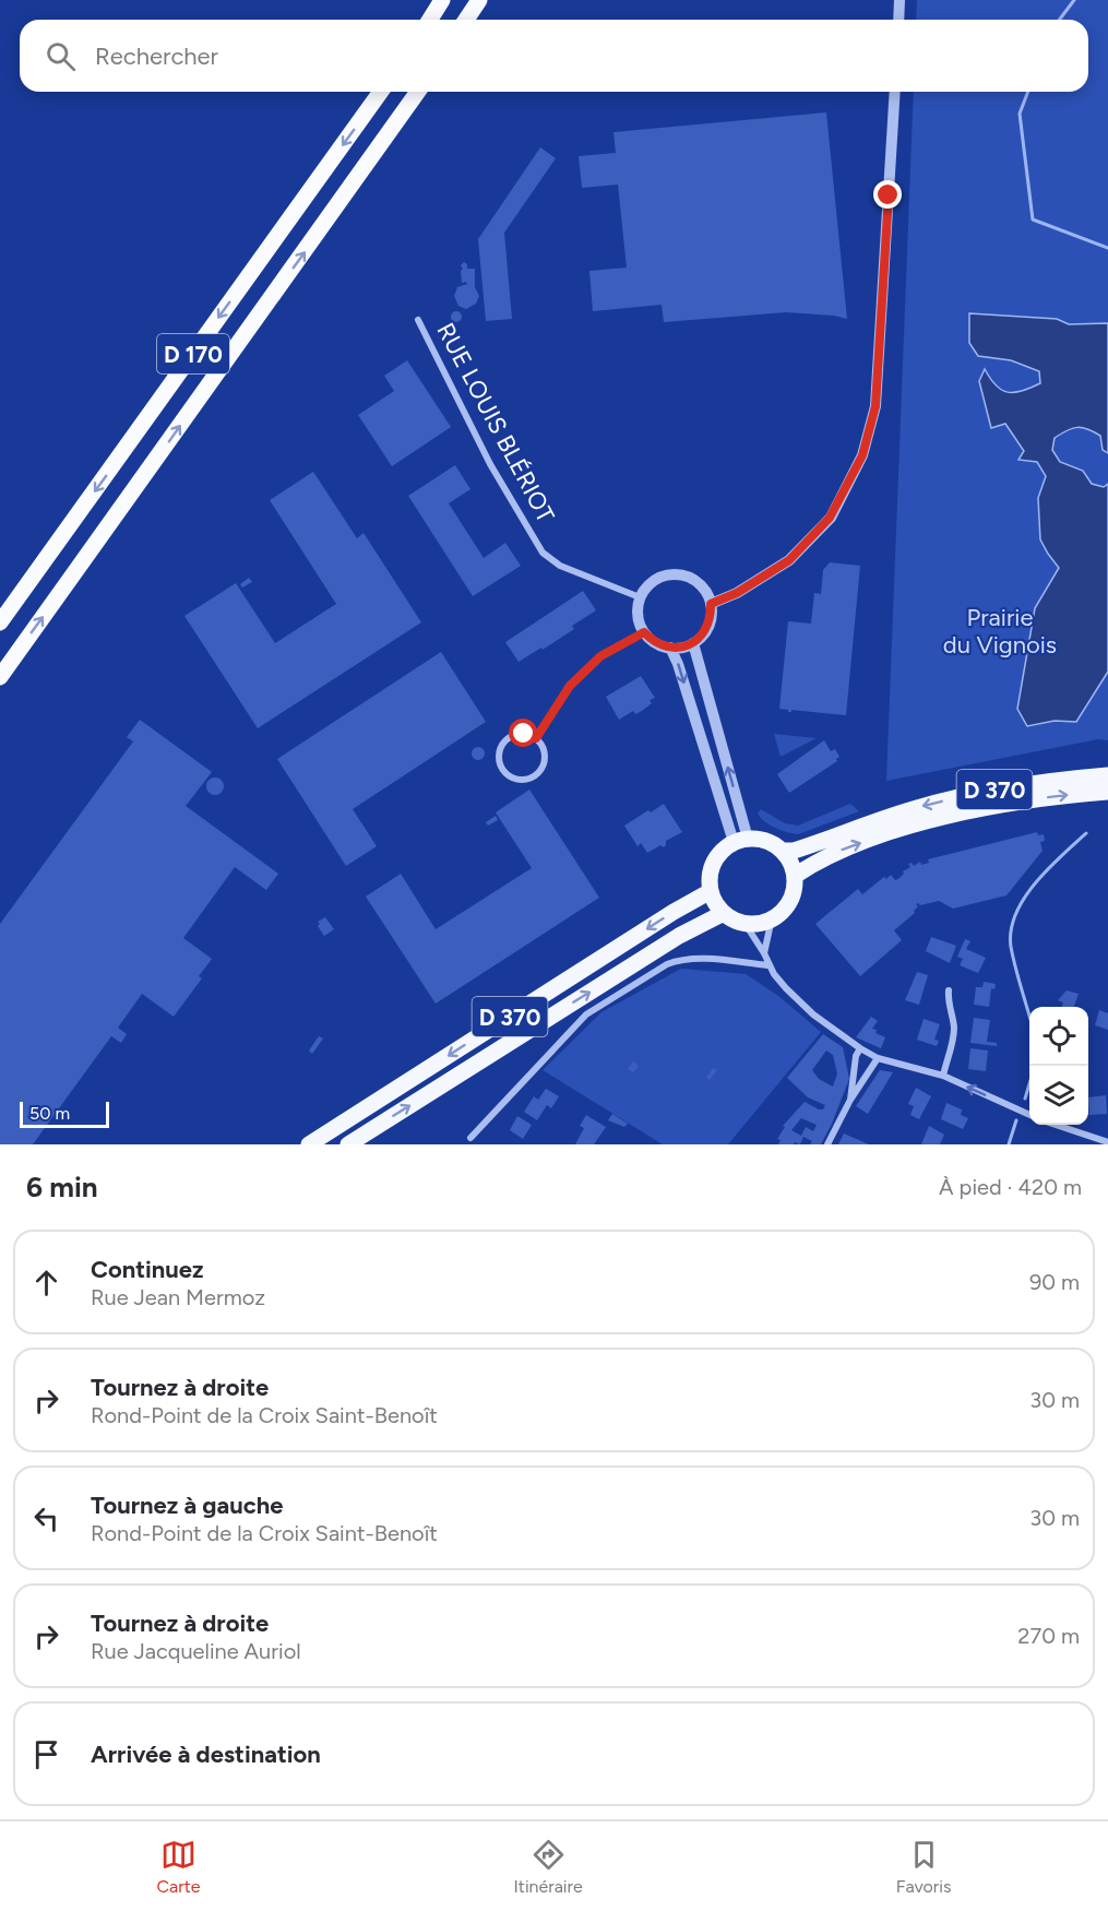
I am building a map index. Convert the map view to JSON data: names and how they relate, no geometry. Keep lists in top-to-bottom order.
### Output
{
  "streets": {
    "highway": ["D 170"],
    "main road": ["D 370"],
    "street": ["RUE LOUIS BLÉRIOT"]
  },
  "parks": ["Prairie du Vignois"],
  "scale_bar": "50 m",
  "page": {
    "search": "Rechercher",
    "scale": "50 m",
    "heading": ["6 min", "À pied · 420 m"],
    "list": [
      ["Continuez", "Rue Jean Mermoz", "90 m"],
      ["Tournez à droite", "Rond-Point de la Croix Saint-Benoît", "30 m"],
      ["Tournez à gauche", "Rond-Point de la Croix Saint-Benoît", "30 m"],
      ["Tournez à droite", "Rue Jacqueline Auriol", "270 m"],
      "Arrivée à destination"
    ],
    "nav": ["Carte", "Itinéraire", "Favoris"]
  }
}
